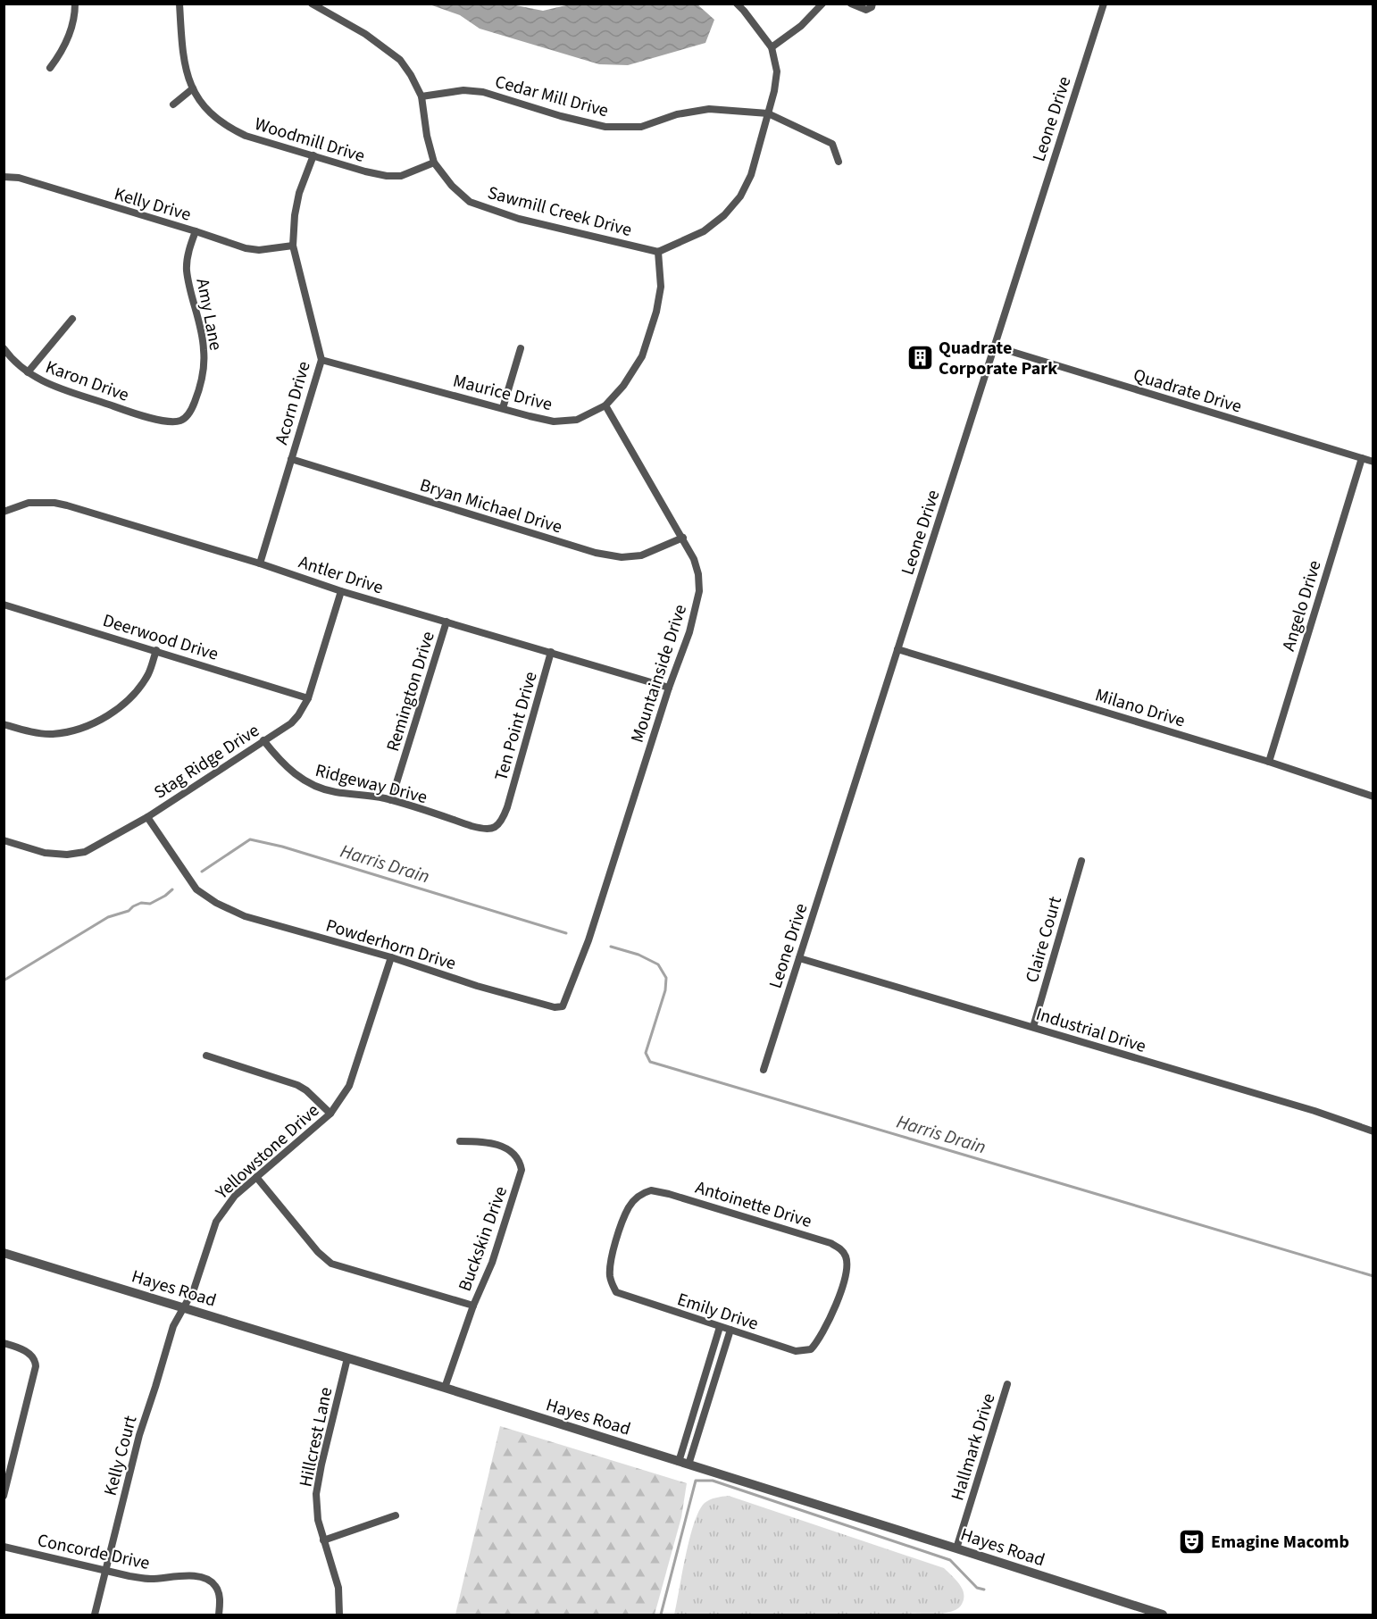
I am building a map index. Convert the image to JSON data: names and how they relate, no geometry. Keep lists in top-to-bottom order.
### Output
{
  "streets": {
    "street": [
      "Cedar Mill Drive",
      "Leone Drive",
      "Woodmill Drive",
      "Kelly Drive",
      "Sawmill Creek Drive",
      "Amy Lane",
      "Karon Drive",
      "Quadrate Drive",
      "Maurice Drive",
      "Acorn Drive",
      "Bryan Michael Drive",
      "Antler Drive",
      "Angelo Drive",
      "Deerwood Drive",
      "Mountainside Drive",
      "Remington Drive",
      "Milano Drive",
      "Ten Point Drive",
      "Stag Ridge Drive",
      "Ridgeway Drive",
      "Claire Court",
      "Powderhorn Drive",
      "Industrial Drive",
      "Yellowstone Drive",
      "Antoinette Drive",
      "Buckskin Drive",
      "Hayes Road",
      "Emily Drive",
      "Hillcrest Lane",
      "Hallmark Drive",
      "Kelly Court",
      "Concorde Drive"
    ]
  },
  "crossings": [
    ["Cedar Mill Drive", "Sawmill Creek Drive"],
    ["Leone Drive", "Quadrate Drive"],
    ["Leone Drive", "Milano Drive"],
    ["Leone Drive", "Industrial Drive"],
    ["Woodmill Drive", "Sawmill Creek Drive"],
    ["Woodmill Drive", "Acorn Drive"],
    ["Kelly Drive", "Amy Lane"],
    ["Kelly Drive", "Acorn Drive"],
    ["Sawmill Creek Drive", "Maurice Drive"],
    ["Amy Lane", "Karon Drive"],
    ["Quadrate Drive", "Angelo Drive"],
    ["Maurice Drive", "Acorn Drive"],
    ["Maurice Drive", "Mountainside Drive"],
    ["Acorn Drive", "Bryan Michael Drive"],
    ["Acorn Drive", "Antler Drive"],
    ["Bryan Michael Drive", "Mountainside Drive"],
    ["Antler Drive", "Mountainside Drive"],
    ["Antler Drive", "Remington Drive"],
    ["Antler Drive", "Ten Point Drive"],
    ["Antler Drive", "Stag Ridge Drive"],
    ["Angelo Drive", "Milano Drive"],
    ["Deerwood Drive", "Stag Ridge Drive"],
    ["Mountainside Drive", "Powderhorn Drive"],
    ["Remington Drive", "Ridgeway Drive"],
    ["Ten Point Drive", "Ridgeway Drive"],
    ["Stag Ridge Drive", "Ridgeway Drive"],
    ["Stag Ridge Drive", "Powderhorn Drive"],
    ["Claire Court", "Industrial Drive"],
    ["Powderhorn Drive", "Yellowstone Drive"],
    ["Yellowstone Drive", "Hayes Road"],
    ["Yellowstone Drive", "Kelly Court"],
    ["Antoinette Drive", "Emily Drive"],
    ["Buckskin Drive", "Hayes Road"],
    ["Hayes Road", "Hillcrest Lane"],
    ["Hayes Road", "Hallmark Drive"],
    ["Hayes Road", "Kelly Court"],
    ["Kelly Court", "Concorde Drive"]
  ],
  "water": ["Harris Drain"],
  "places": {
    "building": ["Quadrate Corporate Park"],
    "theatre": ["Emagine Macomb"]
  }
}
